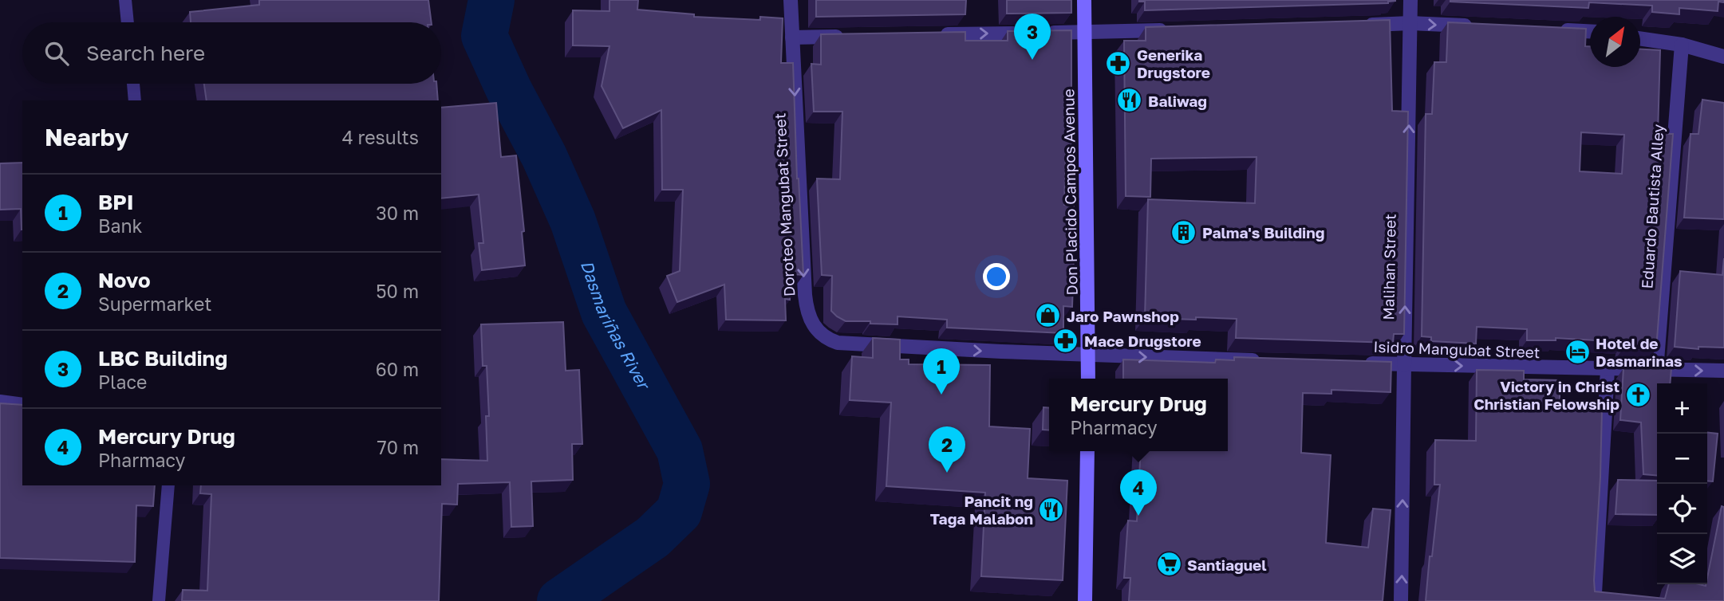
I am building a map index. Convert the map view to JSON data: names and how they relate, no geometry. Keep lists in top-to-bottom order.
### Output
{
  "streets": {
    "main road": ["Don Placido Campos Avenue"],
    "street": [
      "Doroteo Mangubat Street",
      "Eduardo Bautista Alley",
      "Malihan Street",
      "Isidro Mangubat Street"
    ]
  },
  "crossings": [
    ["Don Placido Campos Avenue", "Doroteo Mangubat Street"],
    ["Eduardo Bautista Alley", "Isidro Mangubat Street"],
    ["Malihan Street", "Isidro Mangubat Street"]
  ],
  "one_way": ["Malihan Street", "Isidro Mangubat Street"],
  "water": ["Dasmariñas River"],
  "places": {
    "pharmacy": ["Generika Drugstore", "Mace Drugstore"],
    "restaurant": ["Baliwag", "Pancit ng Taga Malabon"],
    "building": ["Palma's Building"],
    "shop": ["Jaro Pawnshop"],
    "hotel": ["Hotel de Dasmarinas"],
    "church": ["Victory in Christ Christian Felowship"],
    "supermarket": ["Santiaguel"]
  },
  "north": "top right",
  "page": {
    "pins": [
      "3",
      "1",
      "2",
      "4"
    ],
    "search": "Search here",
    "heading": ["Nearby", "4 results"],
    "list": [
      {
        "mark": "1",
        "name": "BPI",
        "note": "Bank",
        "value": "30 m"
      },
      {
        "mark": "2",
        "name": "Novo",
        "note": "Supermarket",
        "value": "50 m"
      },
      {
        "mark": "3",
        "name": "LBC Building",
        "note": "Place",
        "value": "60 m"
      },
      {
        "mark": "4",
        "name": "Mercury Drug",
        "note": "Pharmacy",
        "value": "70 m"
      }
    ],
    "popup": ["Mercury Drug", "Pharmacy"],
    "map_buttons": ["+", "−"]
  }
}
